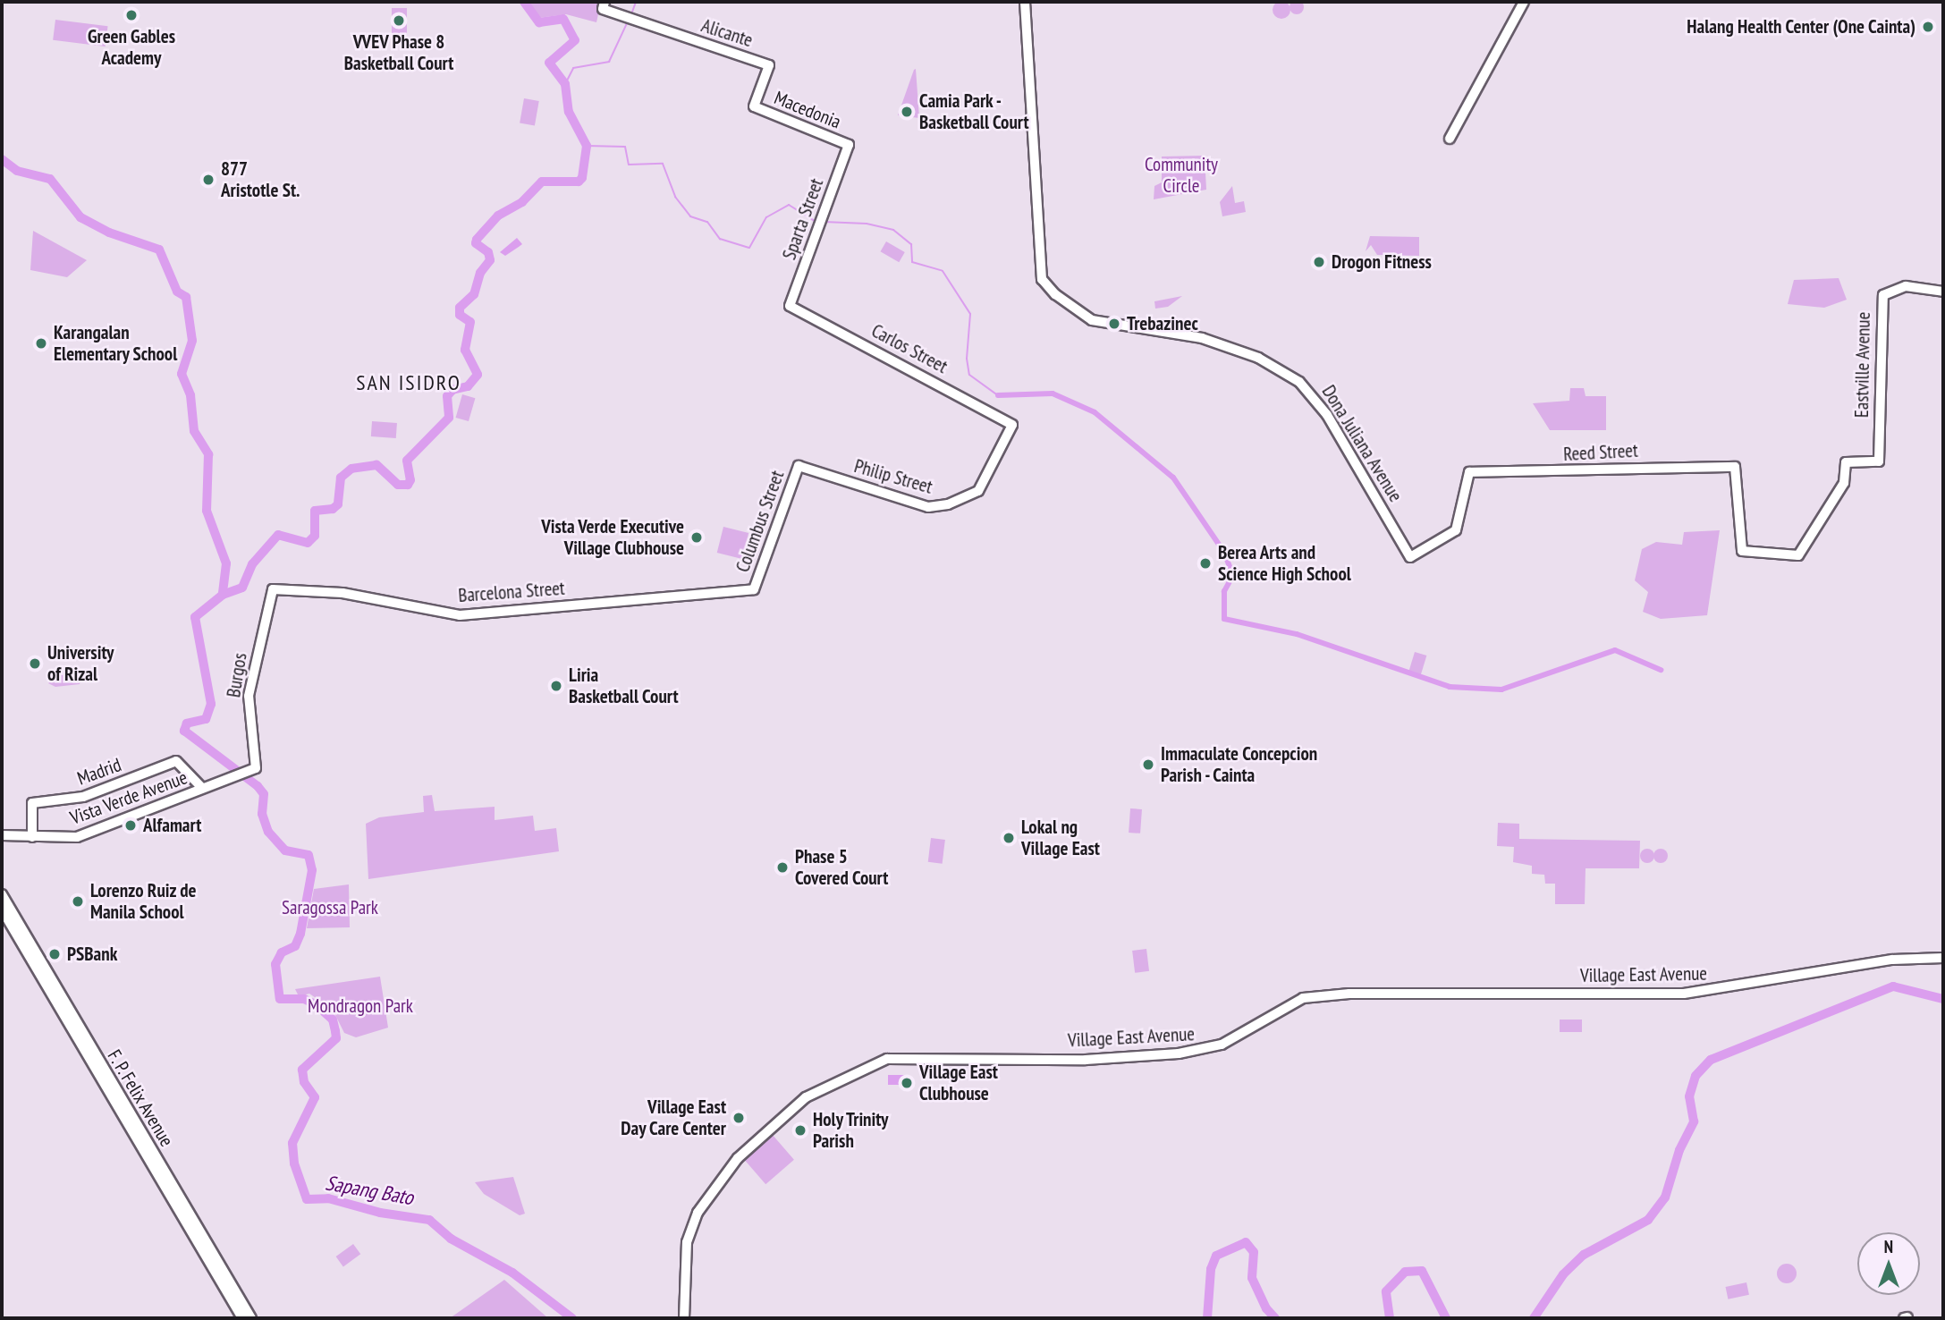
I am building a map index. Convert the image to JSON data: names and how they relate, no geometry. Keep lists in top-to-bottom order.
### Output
{
  "streets": {
    "street": [
      "Alicante",
      "Macedonia",
      "Sparta Street",
      "Carlos Street",
      "Eastville Avenue",
      "Dona Juliana Avenue",
      "Reed Street",
      "Philip Street",
      "Columbus Street",
      "Barcelona Street",
      "Burgos",
      "Madrid",
      "Vista Verde Avenue",
      "Village East Avenue",
      "F. P. Felix Avenue"
    ]
  },
  "crossings": [
    ["Alicante", "Macedonia"],
    ["Macedonia", "Sparta Street"],
    ["Sparta Street", "Carlos Street"],
    ["Carlos Street", "Philip Street"],
    ["Eastville Avenue", "Reed Street"],
    ["Dona Juliana Avenue", "Reed Street"],
    ["Philip Street", "Columbus Street"],
    ["Columbus Street", "Barcelona Street"],
    ["Barcelona Street", "Burgos"],
    ["Burgos", "Vista Verde Avenue"],
    ["Madrid", "Vista Verde Avenue"]
  ],
  "districts": ["SAN ISIDRO"],
  "water": ["Sapang Bato"],
  "parks": ["Community Circle", "Saragossa Park", "Mondragon Park"],
  "places": [
    "Green Gables Academy",
    "VVEV Phase 8 Basketball Court",
    "Halang Health Center (One Cainta)",
    "Camia Park - Basketball Court",
    "877 Aristotle St.",
    "Drogon Fitness",
    "Trebazinec",
    "Karangalan Elementary School",
    "Vista Verde Executive Village Clubhouse",
    "Berea Arts and Science High School",
    "University of Rizal",
    "Liria Basketball Court",
    "Immaculate Concepcion Parish - Cainta",
    "Alfamart",
    "Lokal ng Village East",
    "Phase 5 Covered Court",
    "Lorenzo Ruiz de Manila School",
    "PSBank",
    "Village East Clubhouse",
    "Village East Day Care Center",
    "Holy Trinity Parish"
  ],
  "north": "top"
}
